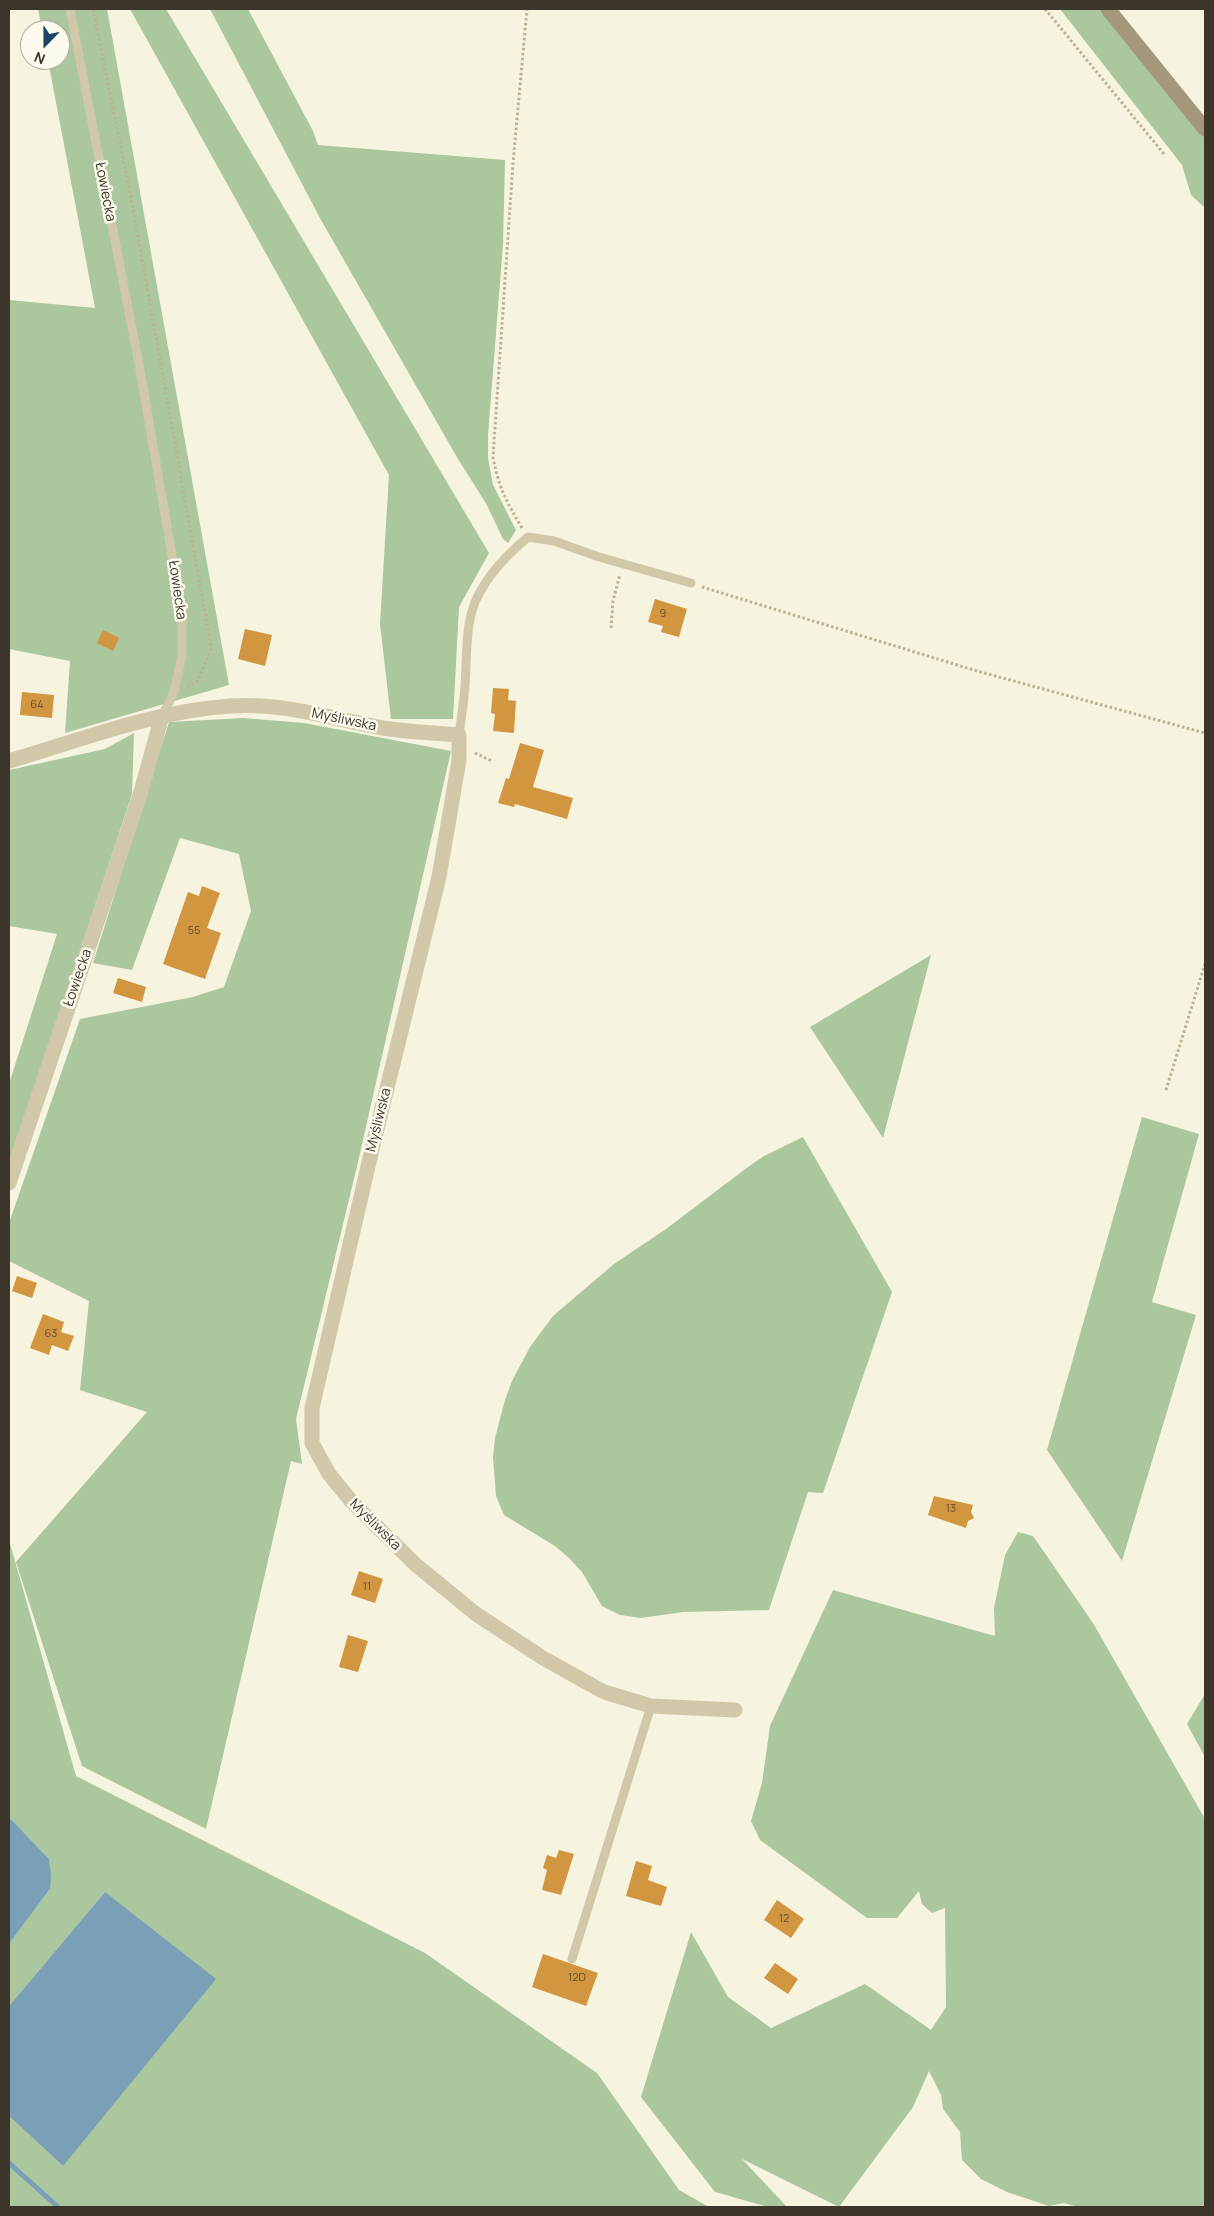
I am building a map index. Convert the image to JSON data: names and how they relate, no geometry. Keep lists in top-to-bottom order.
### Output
{
  "streets": {
    "street": ["Łowiecka", "Myśliwska"]
  },
  "crossings": [
    ["Łowiecka", "Myśliwska"]
  ],
  "house_numbers": [
    "9",
    "64",
    "55",
    "63",
    "13",
    "11",
    "12",
    "12D"
  ],
  "north": "bottom"
}
